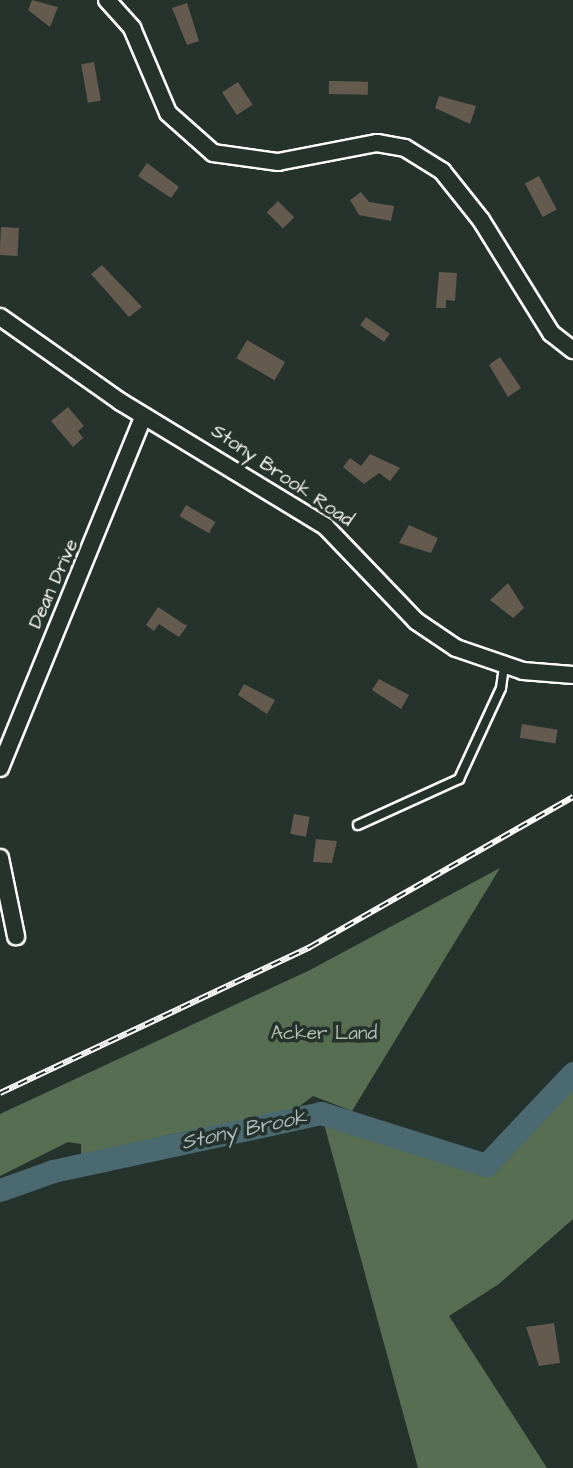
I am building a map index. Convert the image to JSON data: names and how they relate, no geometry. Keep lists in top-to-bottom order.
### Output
{
  "streets": {
    "street": ["Stony Brook Road", "Dean Drive"]
  },
  "crossings": [
    ["Stony Brook Road", "Dean Drive"]
  ],
  "water": ["Stony Brook"],
  "parks": ["Acker Land"]
}
